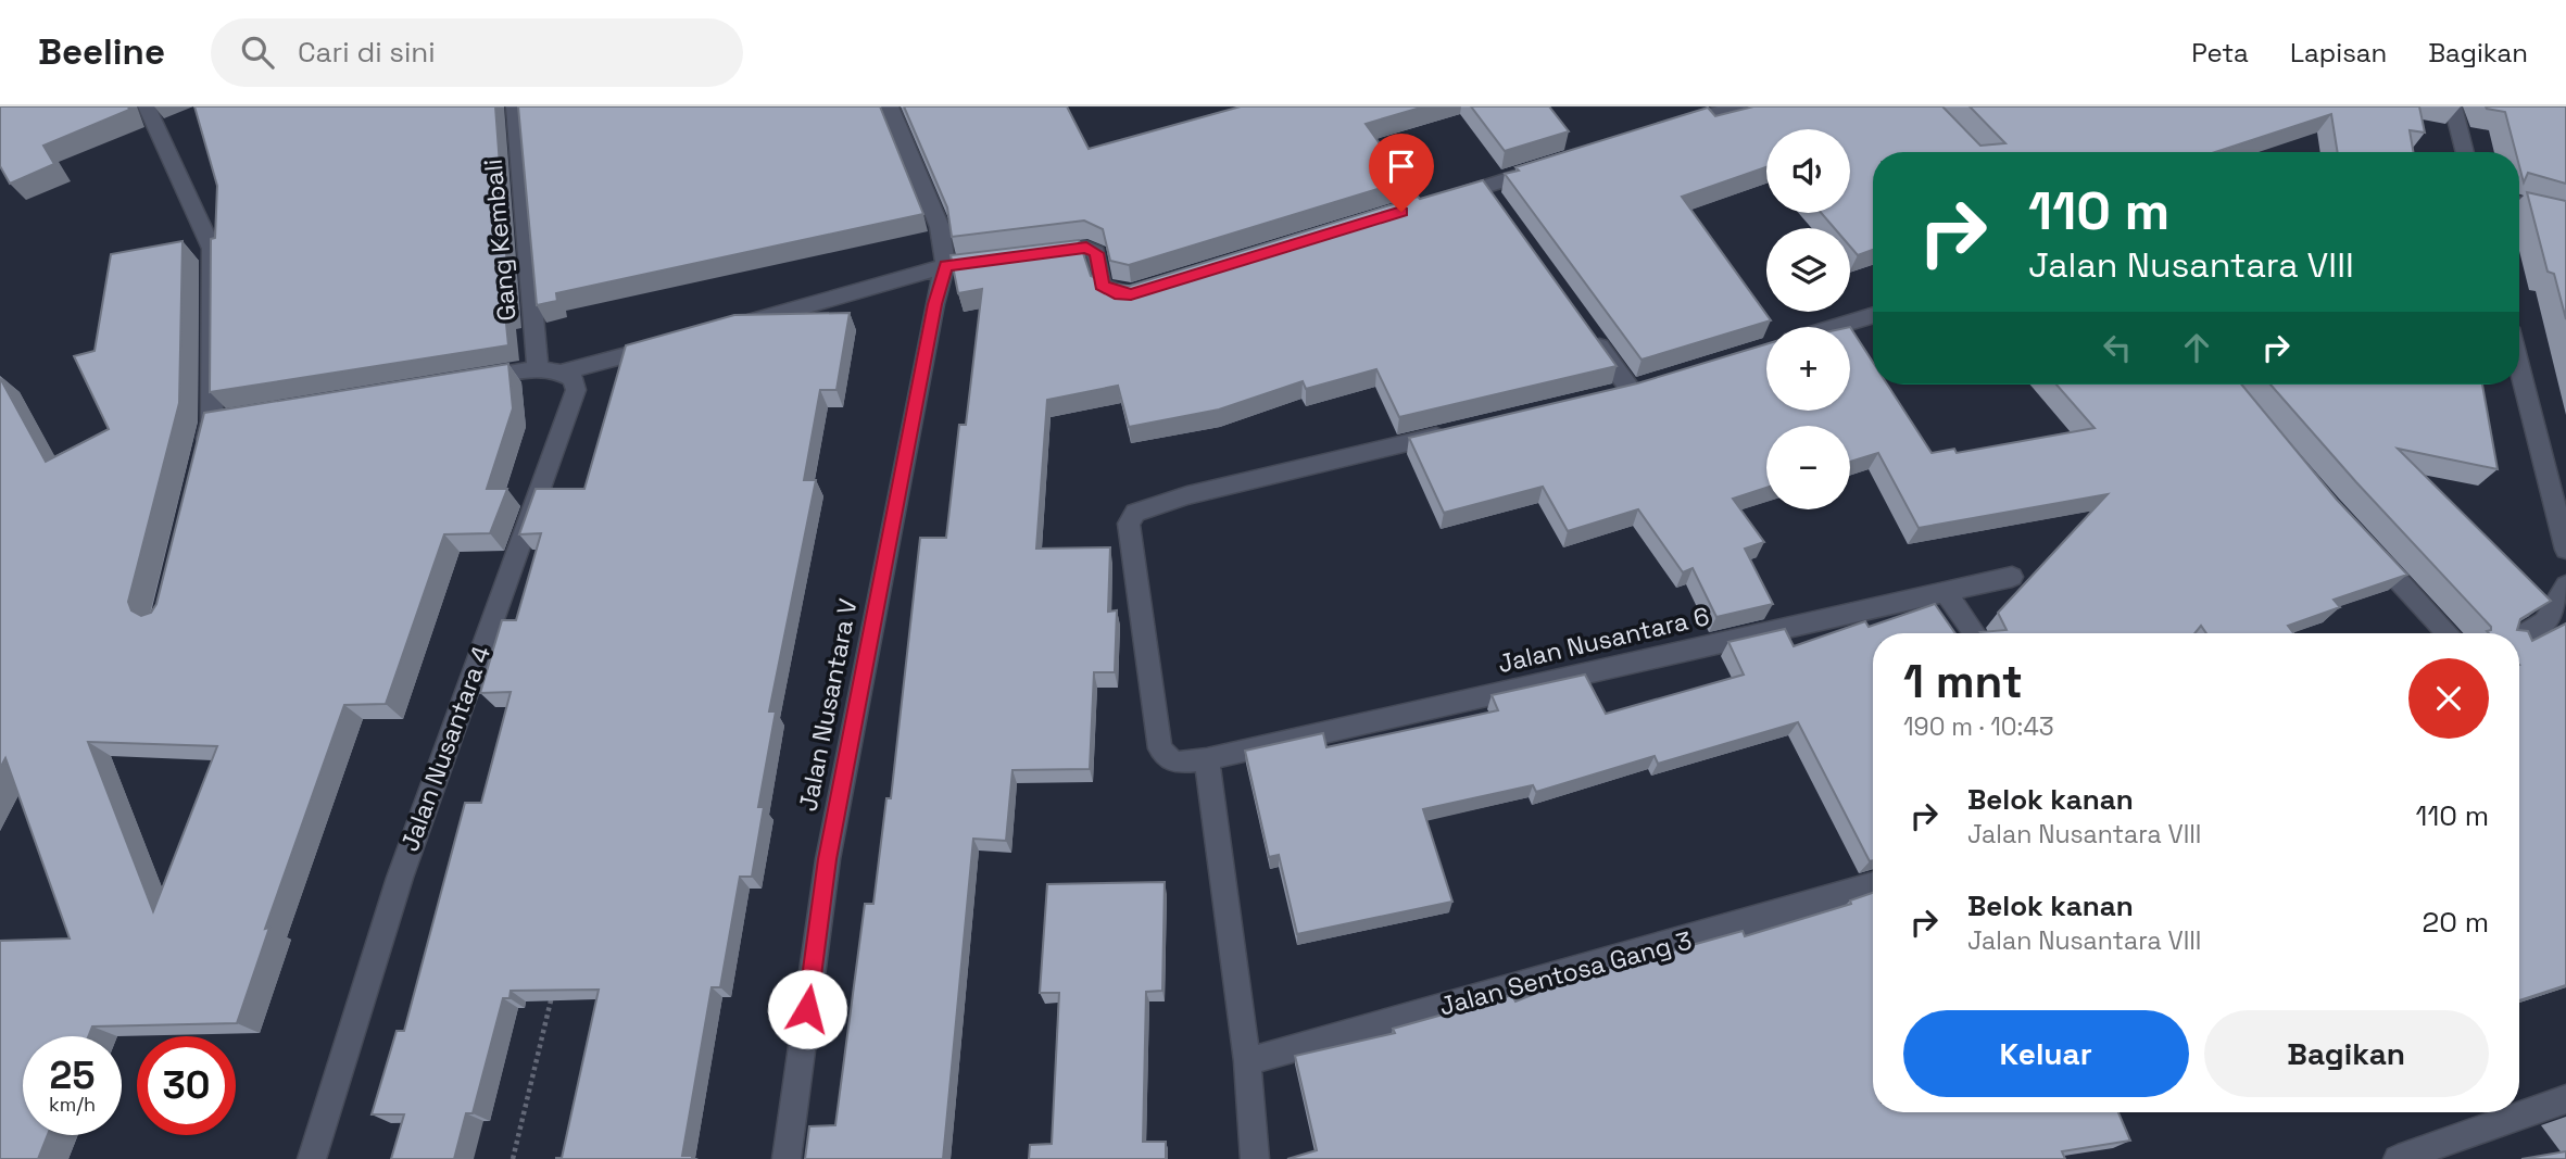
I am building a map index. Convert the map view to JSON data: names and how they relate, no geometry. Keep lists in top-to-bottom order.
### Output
{
  "streets": {
    "street": [
      "Gang Kembali",
      "Jalan Nusantara 6",
      "Jalan Nusantara V",
      "Jalan Nusantara 4",
      "Jalan Sentosa Gang 3"
    ]
  },
  "page": {
    "header": "Beeline",
    "search": "Cari di sini",
    "nav": ["Peta", "Lapisan", "Bagikan"],
    "map_buttons": ["+", "−"],
    "turn": ["110 m", "Jalan Nusantara VIII"],
    "heading": ["1 mnt", "190 m · 10:43"],
    "list": [
      {
        "name": "Belok kanan",
        "note": "Jalan Nusantara VIII",
        "value": "110 m"
      },
      {
        "name": "Belok kanan",
        "note": "Jalan Nusantara VIII",
        "value": "20 m"
      }
    ],
    "buttons": ["Keluar", "Bagikan"],
    "speed": "25 km/h",
    "limit": "30"
  }
}
